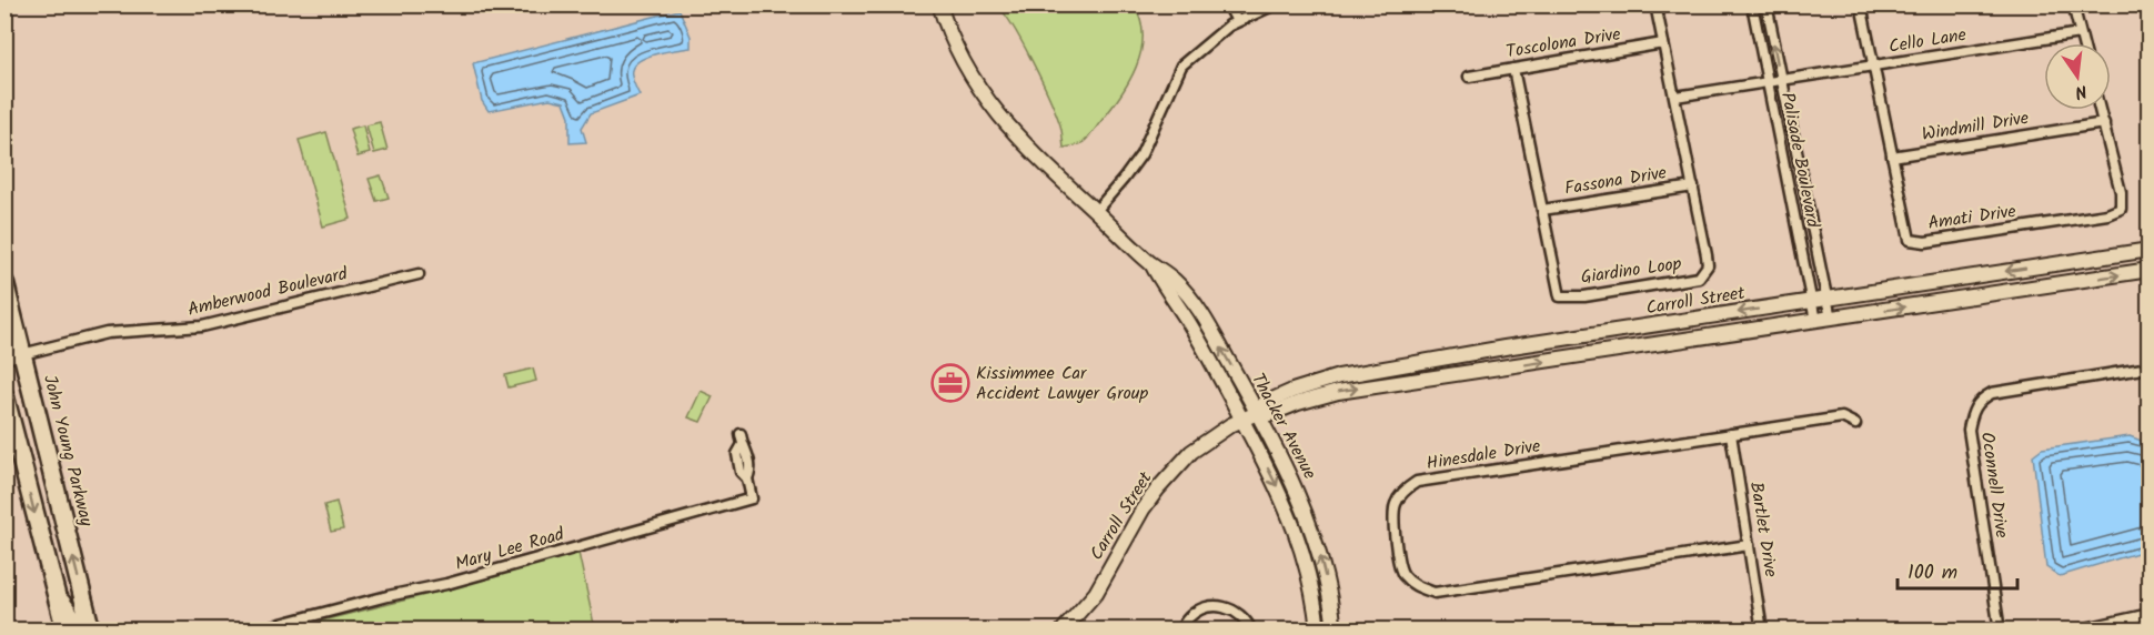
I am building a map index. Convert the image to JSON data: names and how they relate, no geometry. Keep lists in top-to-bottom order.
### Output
{
  "streets": {
    "highway": ["John Young Parkway"],
    "main road": ["Carroll Street", "Thacker Avenue"],
    "street": [
      "Cello Lane",
      "Toscolona Drive",
      "Windmill Drive",
      "Palisade Boulevard",
      "Fassona Drive",
      "Amati Drive",
      "Giardino Loop",
      "Amberwood Boulevard",
      "Hinesdale Drive",
      "Oconnell Drive",
      "Bartlet Drive",
      "Mary Lee Road"
    ]
  },
  "crossings": [
    ["Cello Lane", "Palisade Boulevard"],
    ["Cello Lane", "Amati Drive"],
    ["Cello Lane", "Giardino Loop"],
    ["Toscolona Drive", "Giardino Loop"],
    ["Windmill Drive", "Amati Drive"],
    ["Palisade Boulevard", "Carroll Street"],
    ["Fassona Drive", "Giardino Loop"],
    ["Amberwood Boulevard", "John Young Parkway"],
    ["Carroll Street", "Thacker Avenue"],
    ["Hinesdale Drive", "Bartlet Drive"]
  ],
  "places": {
    "office": ["Kissimmee Car Accident Lawyer Group"]
  },
  "scale_bar": "100 m",
  "north": "bottom"
}
